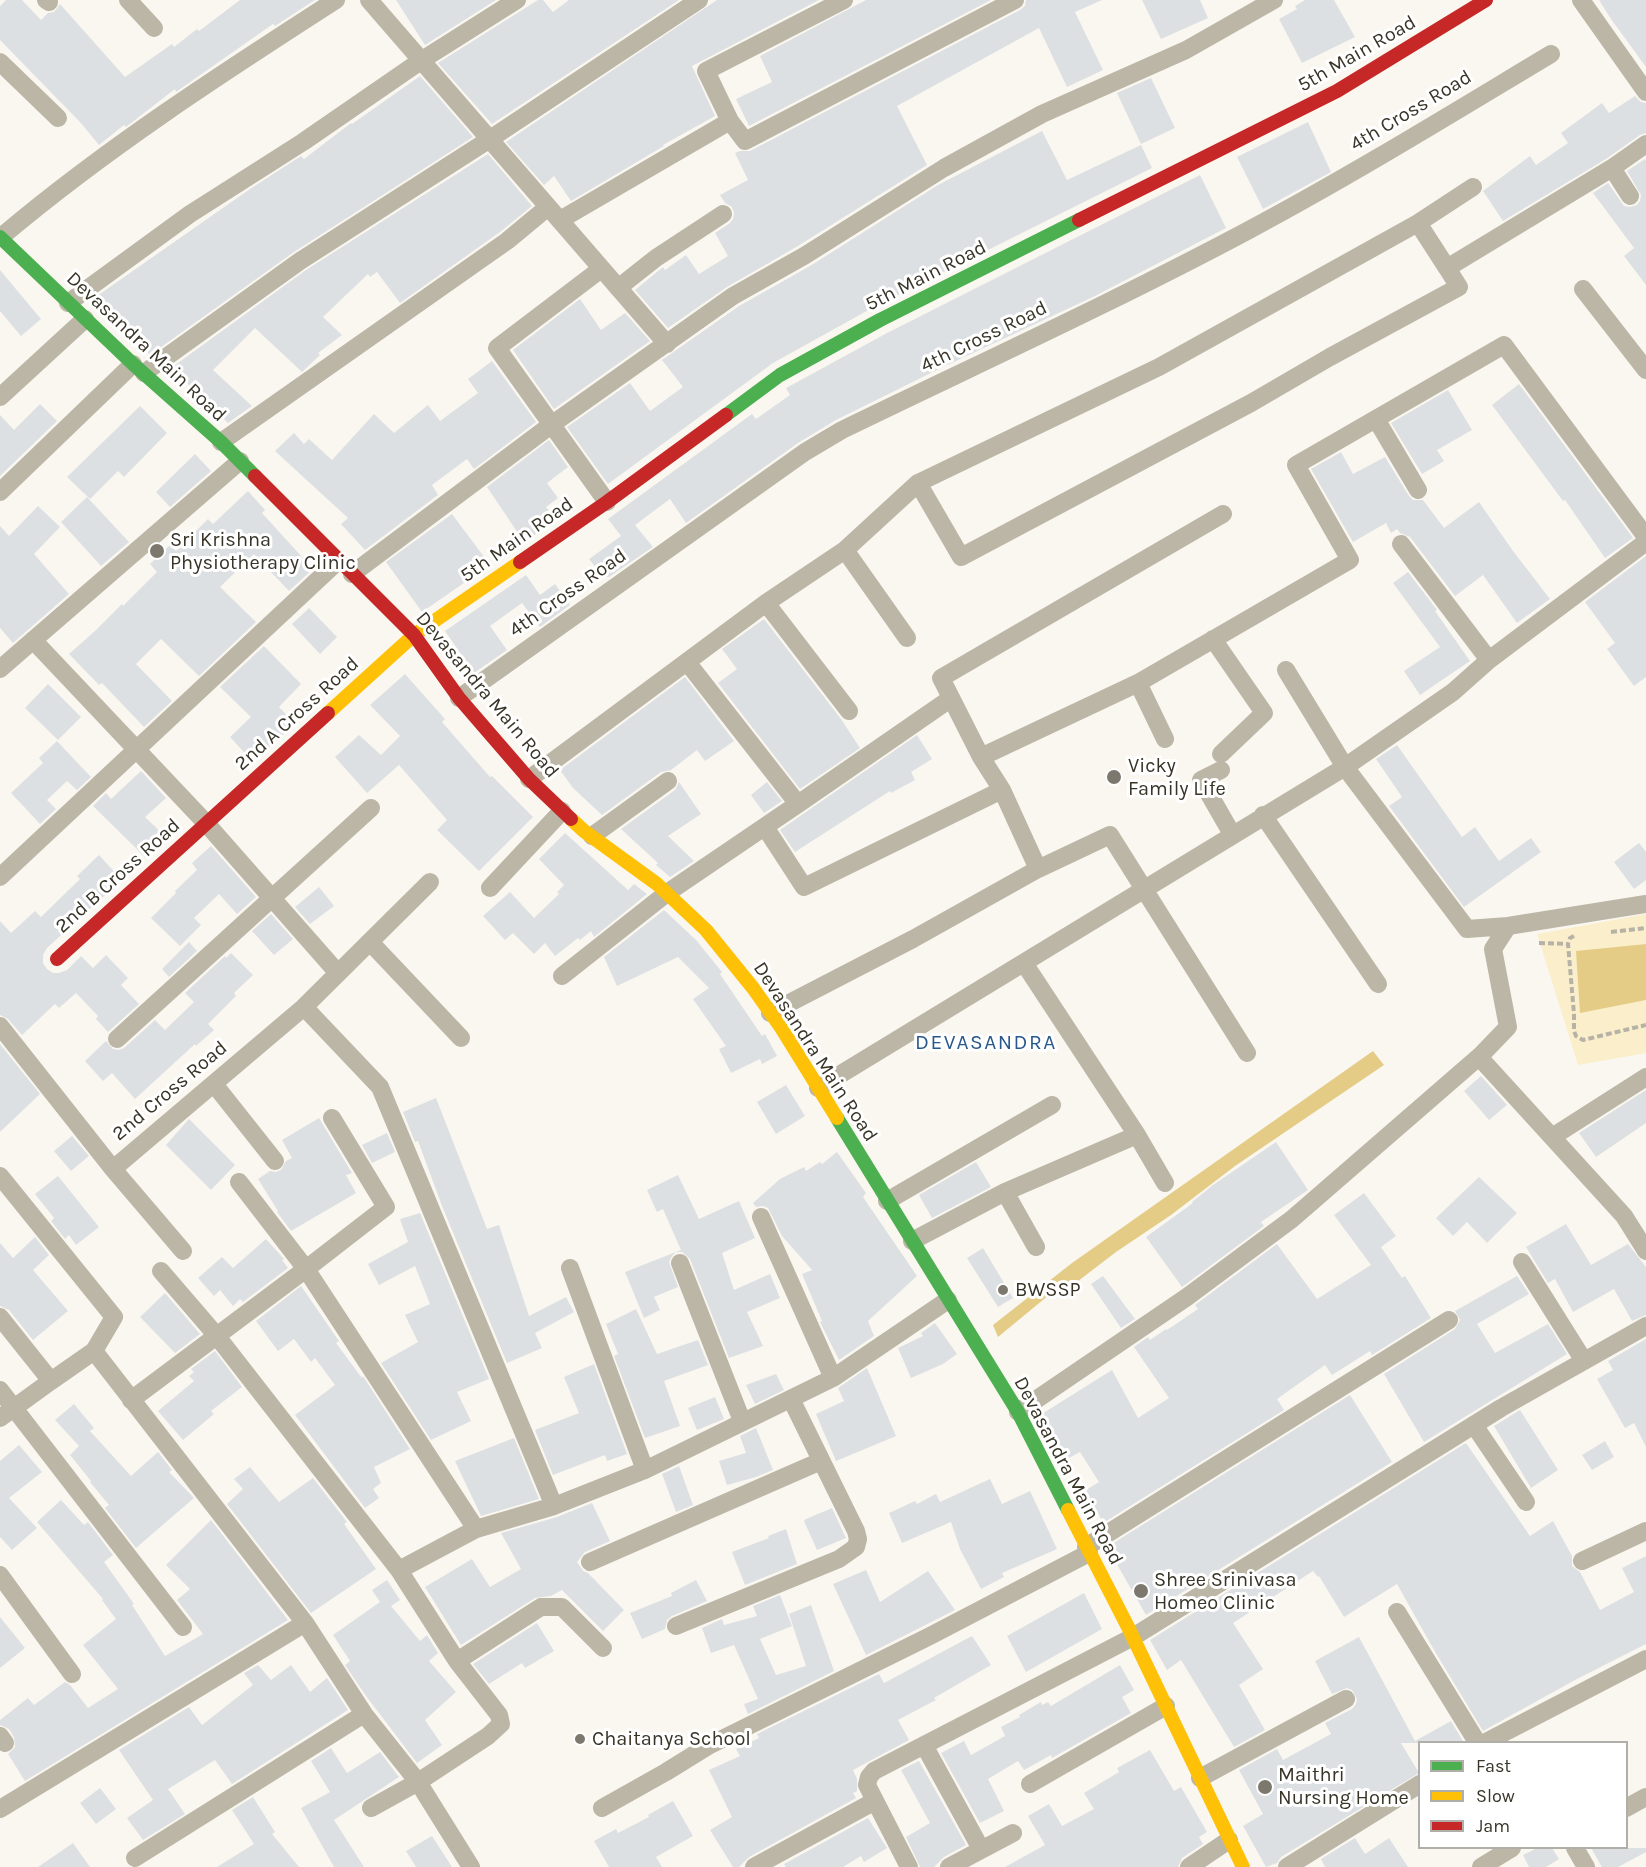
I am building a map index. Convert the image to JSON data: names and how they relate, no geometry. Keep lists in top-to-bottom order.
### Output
{
  "streets": {
    "main road": [
      "5th Main Road",
      "Devasandra Main Road",
      "2nd A Cross Road",
      "2nd B Cross Road"
    ],
    "street": ["4th Cross Road", "2nd Cross Road"]
  },
  "crossings": [
    ["5th Main Road", "Devasandra Main Road"],
    ["5th Main Road", "2nd A Cross Road"],
    ["4th Cross Road", "Devasandra Main Road"],
    ["Devasandra Main Road", "2nd A Cross Road"],
    ["2nd A Cross Road", "2nd B Cross Road"]
  ],
  "districts": ["DEVASANDRA"],
  "places": [
    "Sri Krishna Physiotherapy Clinic",
    "Vicky Family Life",
    "BWSSP",
    "Shree Srinivasa Homeo Clinic",
    "Chaitanya School",
    "Maithri Nursing Home"
  ],
  "legend": ["Fast", "Slow", "Jam"]
}
